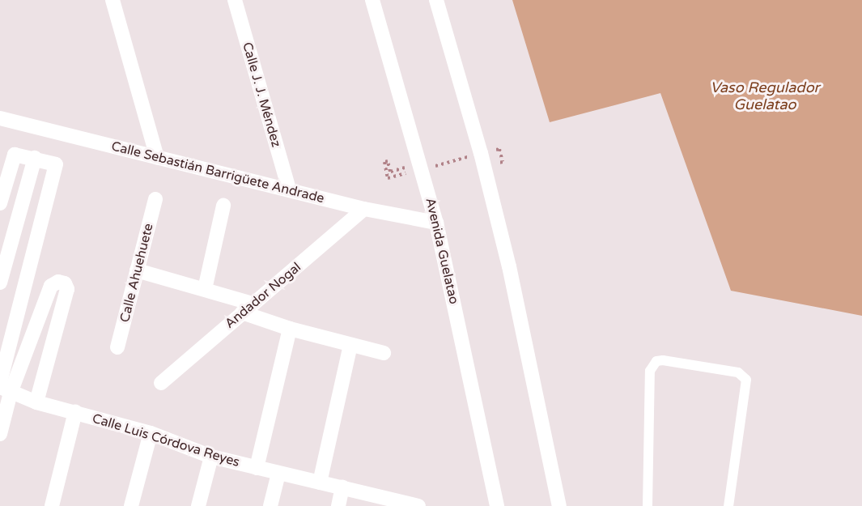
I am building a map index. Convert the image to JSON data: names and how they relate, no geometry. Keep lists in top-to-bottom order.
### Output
{
  "streets": {
    "street": [
      "Calle J. J. Méndez",
      "Calle Sebastián Barrigüete Andrade",
      "Avenida Guelatao",
      "Calle Ahuehuete",
      "Andador Nogal",
      "Calle Luis Córdova Reyes"
    ]
  },
  "crossings": [
    ["Calle J. J. Méndez", "Calle Sebastián Barrigüete Andrade"],
    ["Calle Sebastián Barrigüete Andrade", "Avenida Guelatao"],
    ["Calle Sebastián Barrigüete Andrade", "Andador Nogal"]
  ],
  "water": ["Vaso Regulador Guelatao"]
}
